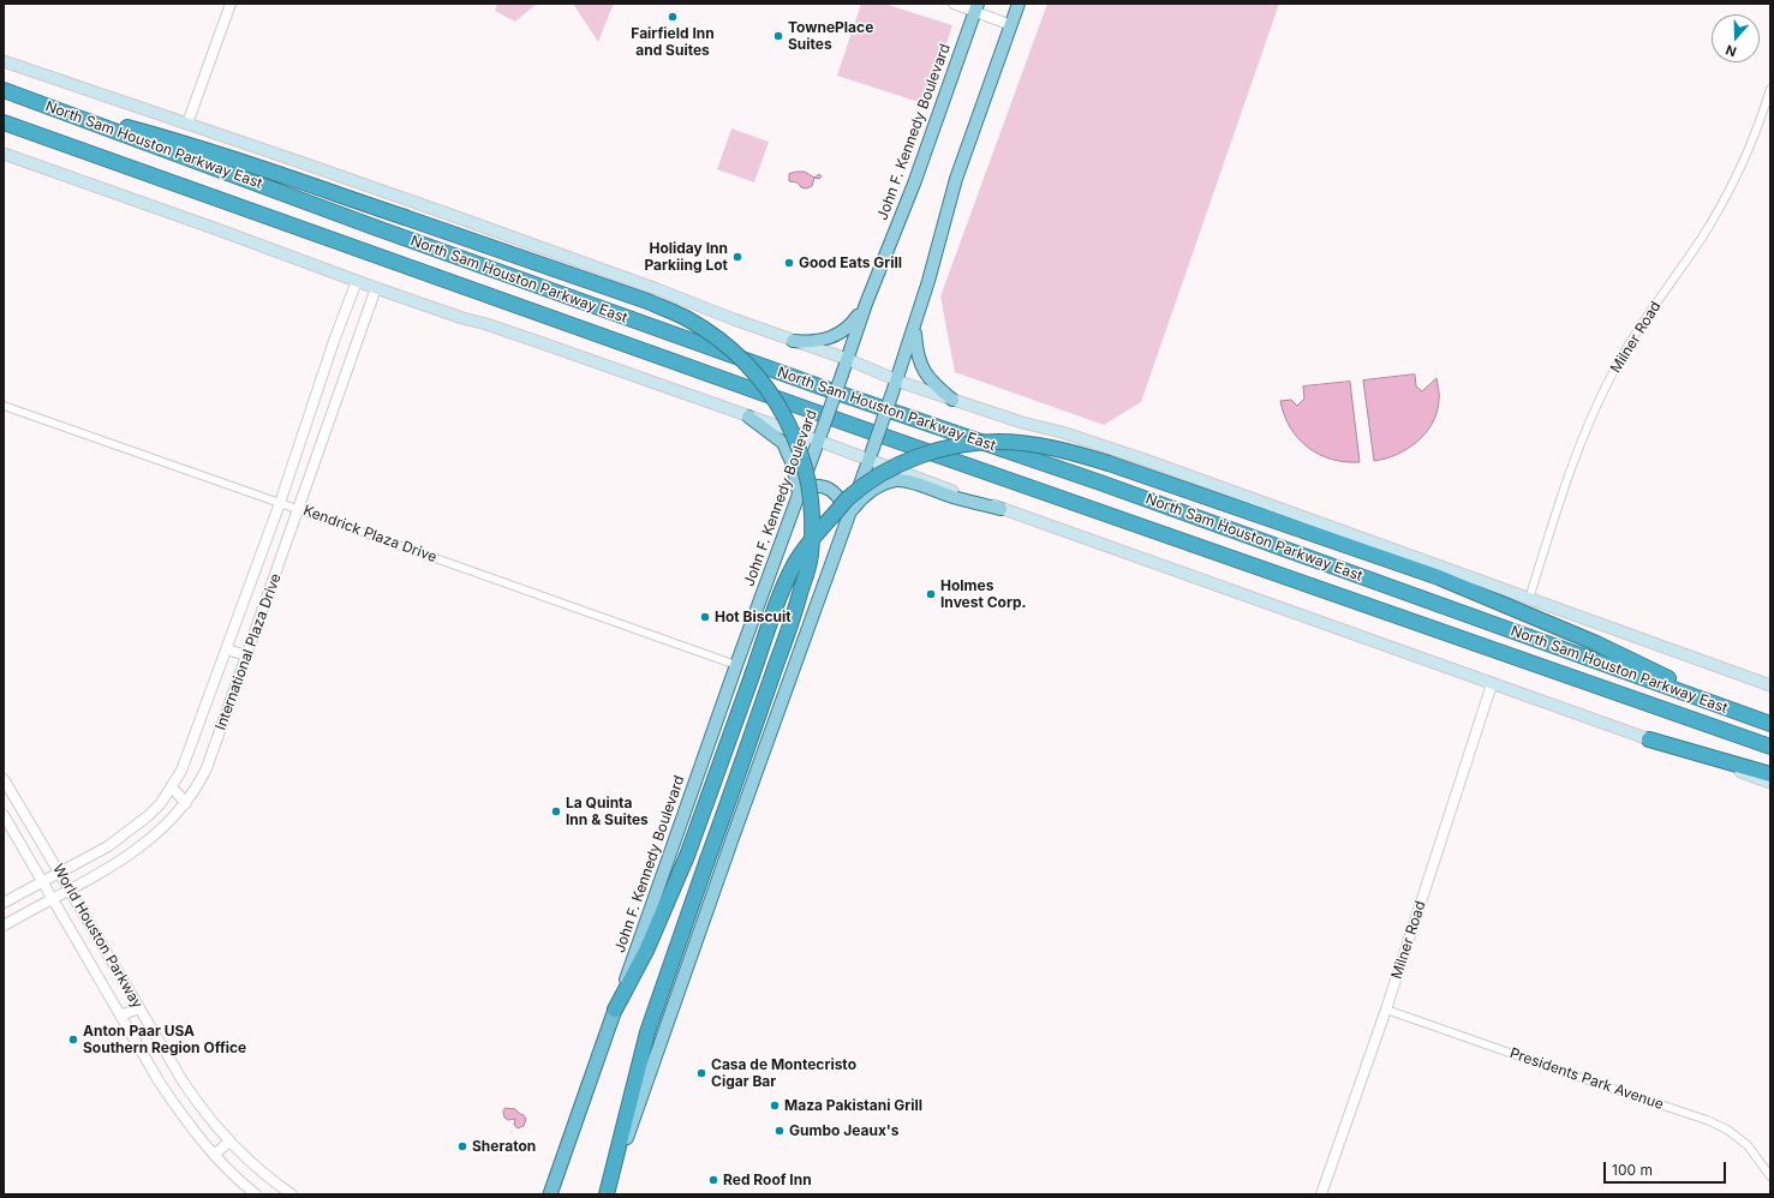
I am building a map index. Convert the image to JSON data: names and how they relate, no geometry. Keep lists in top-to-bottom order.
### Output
{
  "streets": {
    "highway": ["John F. Kennedy Boulevard", "North Sam Houston Parkway East"],
    "street": [
      "Milner Road",
      "Kendrick Plaza Drive",
      "International Plaza Drive",
      "World Houston Parkway",
      "Presidents Park Avenue"
    ]
  },
  "crossings": [
    ["John F. Kennedy Boulevard", "North Sam Houston Parkway East"],
    ["John F. Kennedy Boulevard", "Kendrick Plaza Drive"],
    ["North Sam Houston Parkway East", "Milner Road"],
    ["Milner Road", "Presidents Park Avenue"],
    ["Kendrick Plaza Drive", "International Plaza Drive"],
    ["International Plaza Drive", "World Houston Parkway"]
  ],
  "places": [
    "Fairfield Inn and Suites",
    "TownePlace Suites",
    "Holiday Inn Parkiing Lot",
    "Good Eats Grill",
    "Holmes Invest Corp.",
    "Hot Biscuit",
    "La Quinta Inn & Suites",
    "Anton Paar USA Southern Region Office",
    "Casa de Montecristo Cigar Bar",
    "Maza Pakistani Grill",
    "Gumbo Jeaux's",
    "Sheraton",
    "Red Roof Inn"
  ],
  "scale_bar": "100 m",
  "north": "bottom"
}
